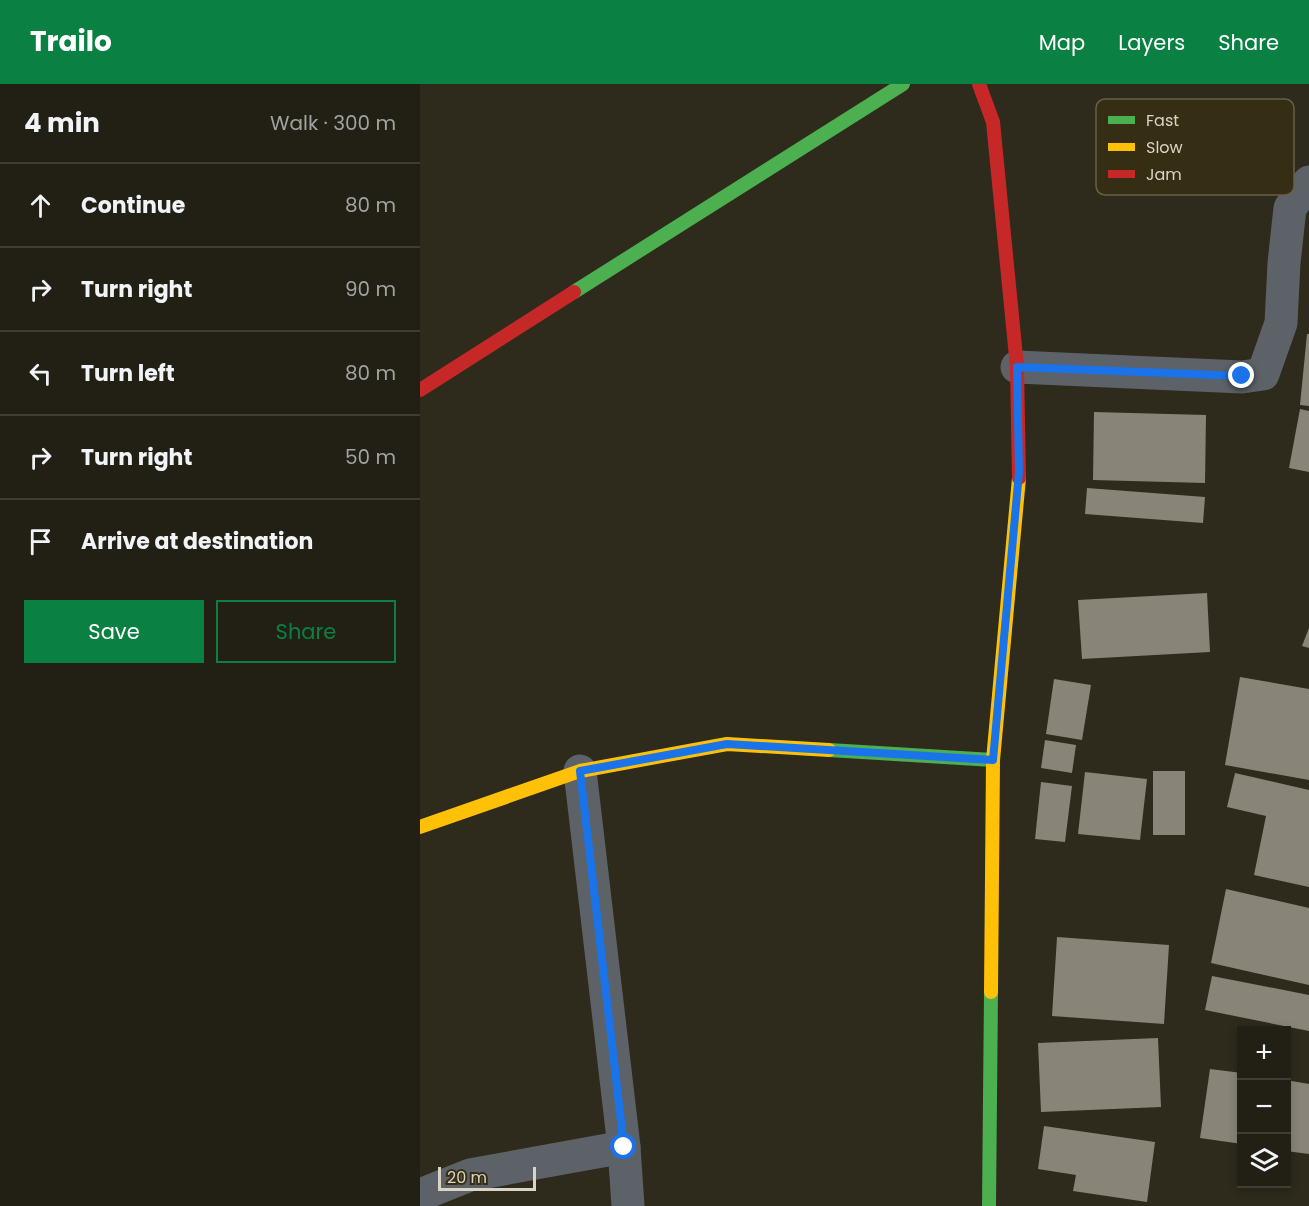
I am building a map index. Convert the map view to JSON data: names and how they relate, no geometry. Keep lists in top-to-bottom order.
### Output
{
  "legend": ["Fast", "Slow", "Jam"],
  "scale_bar": "20 m",
  "page": {
    "header": "Trailo",
    "nav": ["Map", "Layers", "Share"],
    "heading": ["4 min", "Walk · 300 m"],
    "list": [
      ["Continue", "80 m"],
      ["Turn right", "90 m"],
      ["Turn left", "80 m"],
      ["Turn right", "50 m"],
      "Arrive at destination"
    ],
    "buttons": ["Save", "Share"],
    "map_buttons": ["+", "−"],
    "scale": "20 m"
  }
}
